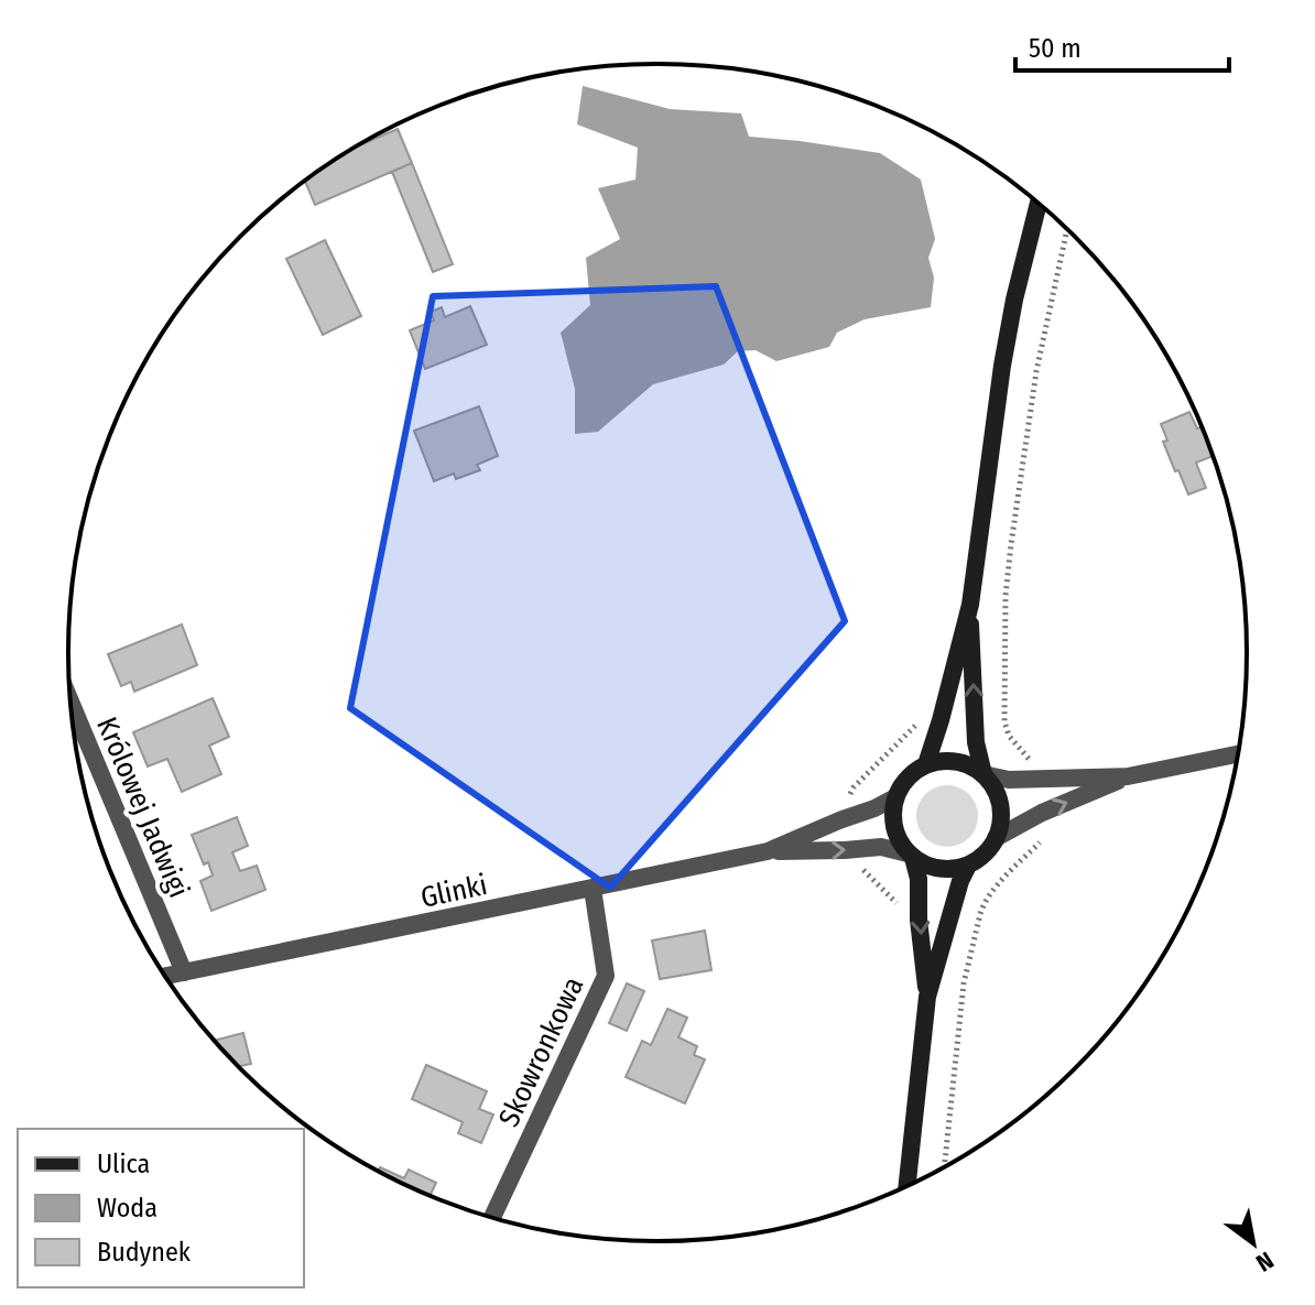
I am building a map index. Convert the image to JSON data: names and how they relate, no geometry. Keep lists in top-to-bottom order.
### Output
{
  "streets": {
    "street": ["Królowej Jadwigi", "Glinki", "Skowronkowa"]
  },
  "crossings": [
    ["Królowej Jadwigi", "Glinki"],
    ["Glinki", "Skowronkowa"]
  ],
  "legend": ["Ulica", "Woda", "Budynek"],
  "scale_bar": "50 m",
  "north": "bottom right"
}
